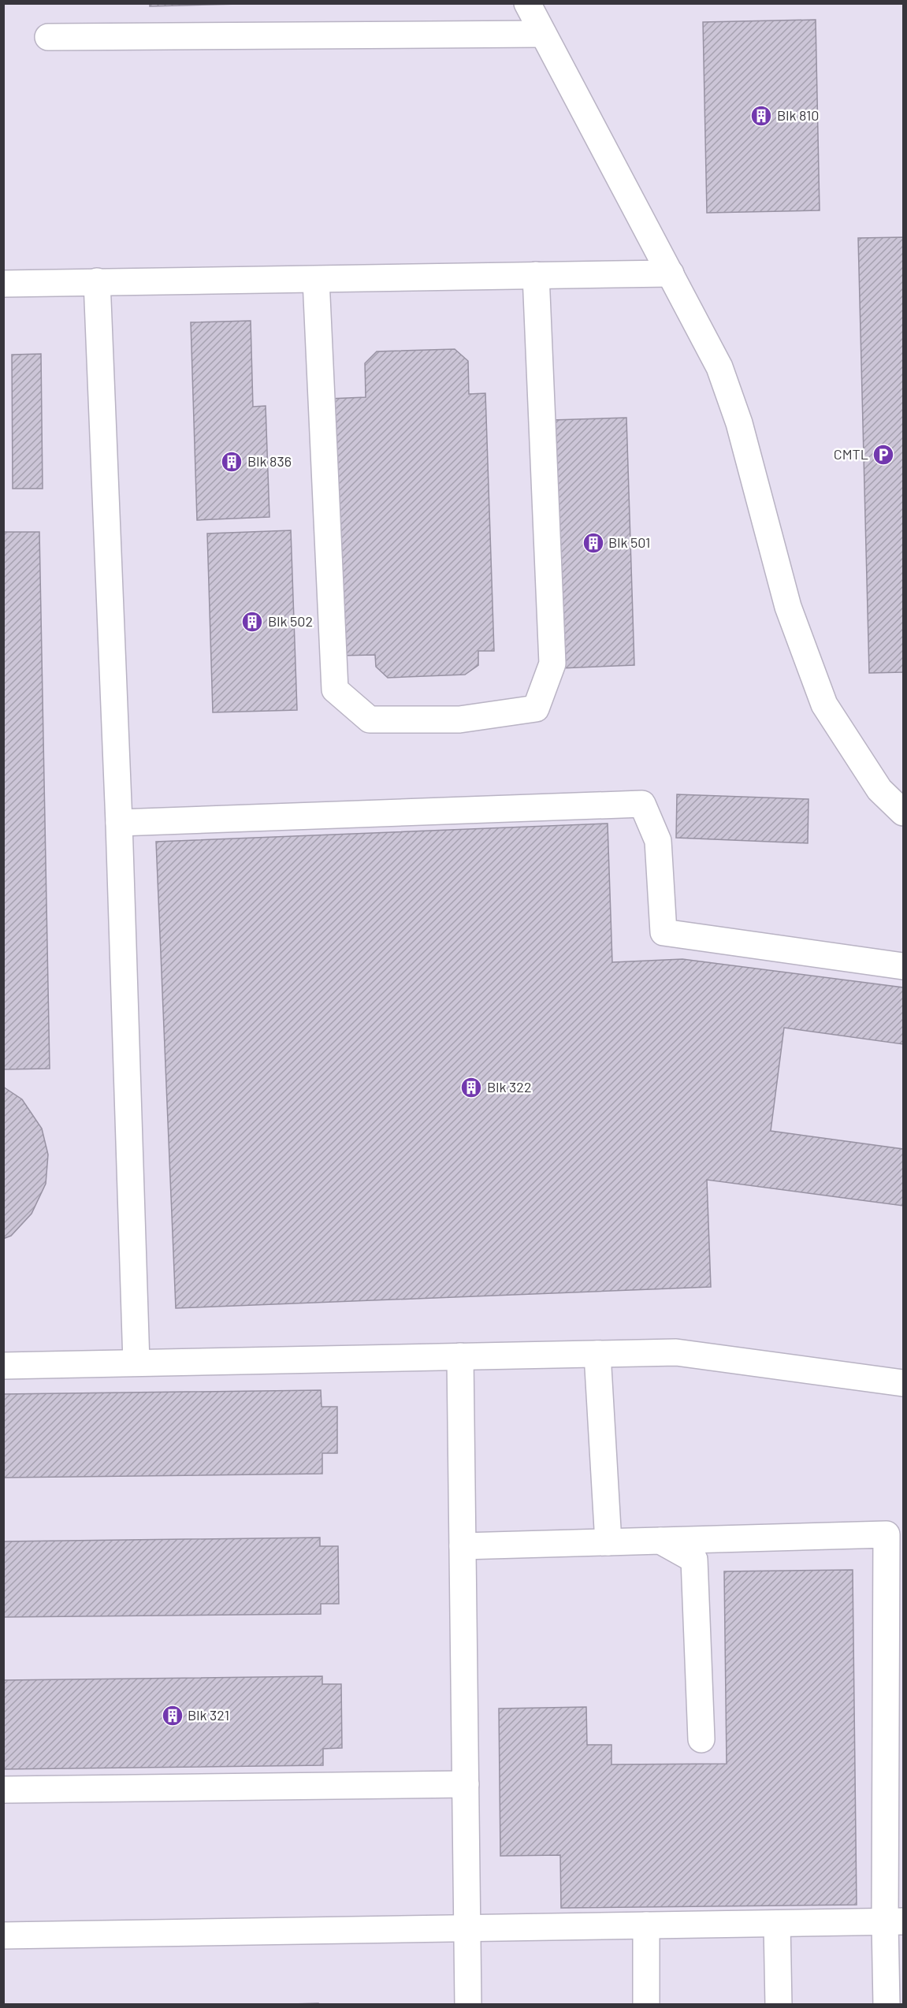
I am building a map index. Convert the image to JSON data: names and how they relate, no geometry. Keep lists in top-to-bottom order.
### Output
{
  "places": {
    "building": [
      "Blk 810",
      "Blk 836",
      "Blk 501",
      "Blk 502",
      "Blk 322",
      "Blk 321"
    ],
    "parking": ["CMTL"]
  }
}
